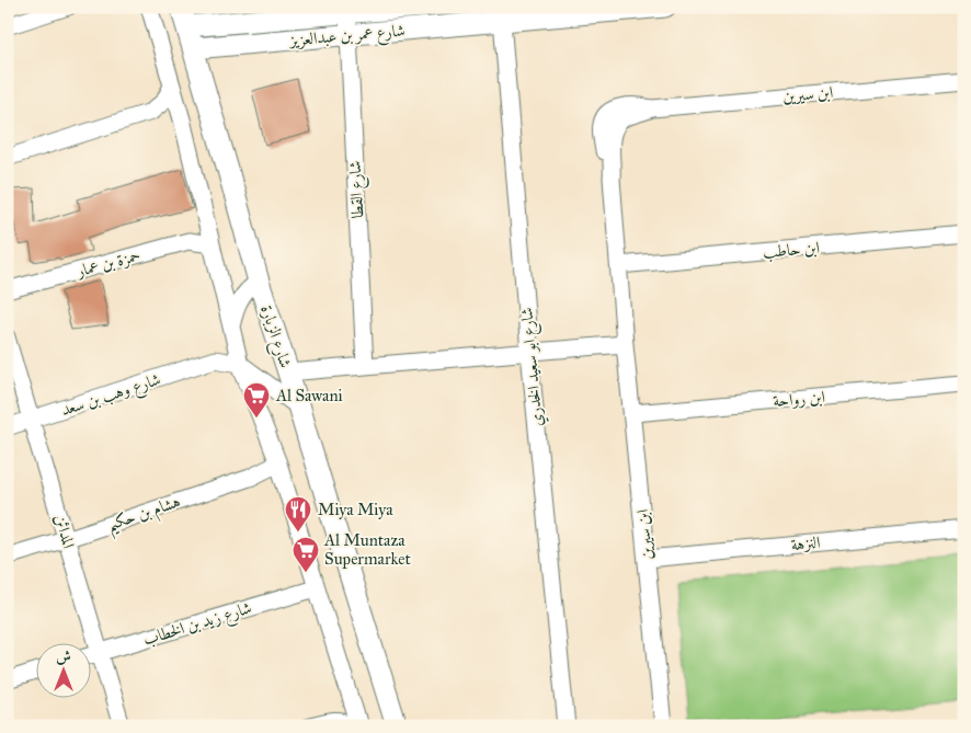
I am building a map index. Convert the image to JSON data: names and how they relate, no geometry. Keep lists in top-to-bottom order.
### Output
{
  "streets": {
    "street": [
      "شارع عمر بن عبدالعزيز",
      "ابن سيرين",
      "شارع القطا",
      "ابن حاطب",
      "حمزة بن عمار",
      "شارع الزبارة",
      "شارع ابو سعيد الخدري",
      "شارع وهب بن سعد",
      "ابن رواحة",
      "هشام بن حكيم",
      "المدائن",
      "النزهة",
      "شارع زيد بن الخطاب"
    ]
  },
  "crossings": [
    ["شارع عمر بن عبدالعزيز", "شارع القطا"],
    ["شارع عمر بن عبدالعزيز", "شارع الزبارة"],
    ["شارع عمر بن عبدالعزيز", "شارع ابو سعيد الخدري"],
    ["ابن سيرين", "ابن حاطب"],
    ["ابن سيرين", "ابن رواحة"],
    ["ابن سيرين", "النزهة"],
    ["شارع الزبارة", "شارع وهب بن سعد"],
    ["شارع وهب بن سعد", "المدائن"],
    ["هشام بن حكيم", "المدائن"],
    ["المدائن", "شارع زيد بن الخطاب"]
  ],
  "places": {
    "supermarket": ["Al Sawani", "Al Muntaza Supermarket"],
    "restaurant": ["Miya Miya"]
  },
  "north": "top"
}
